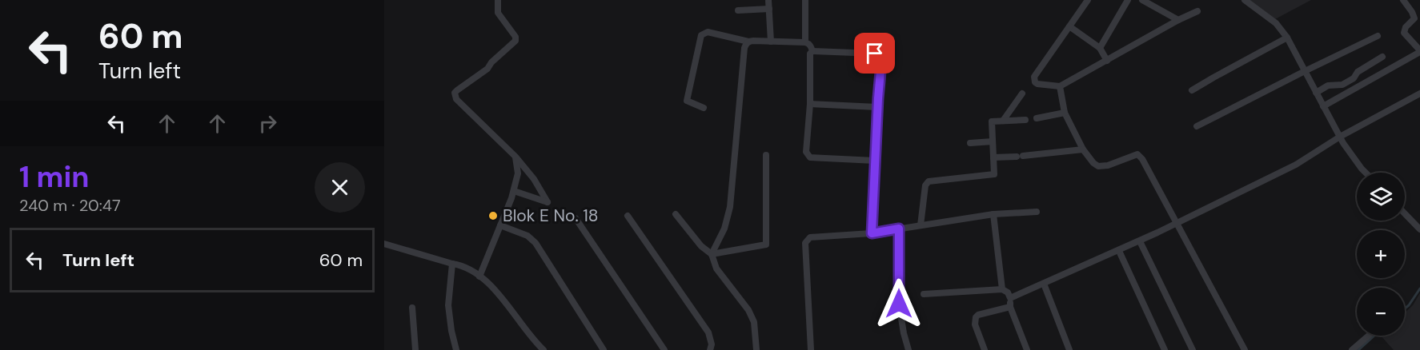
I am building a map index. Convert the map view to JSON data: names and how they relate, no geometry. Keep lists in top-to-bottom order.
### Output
{
  "places": ["Blok E No. 18"],
  "page": {
    "turn": ["60 m", "Turn left"],
    "heading": ["1 min", "240 m · 20:47"],
    "map_buttons": ["+", "−"],
    "list": [
      {
        "name": "Turn left",
        "value": "60 m"
      }
    ]
  }
}
